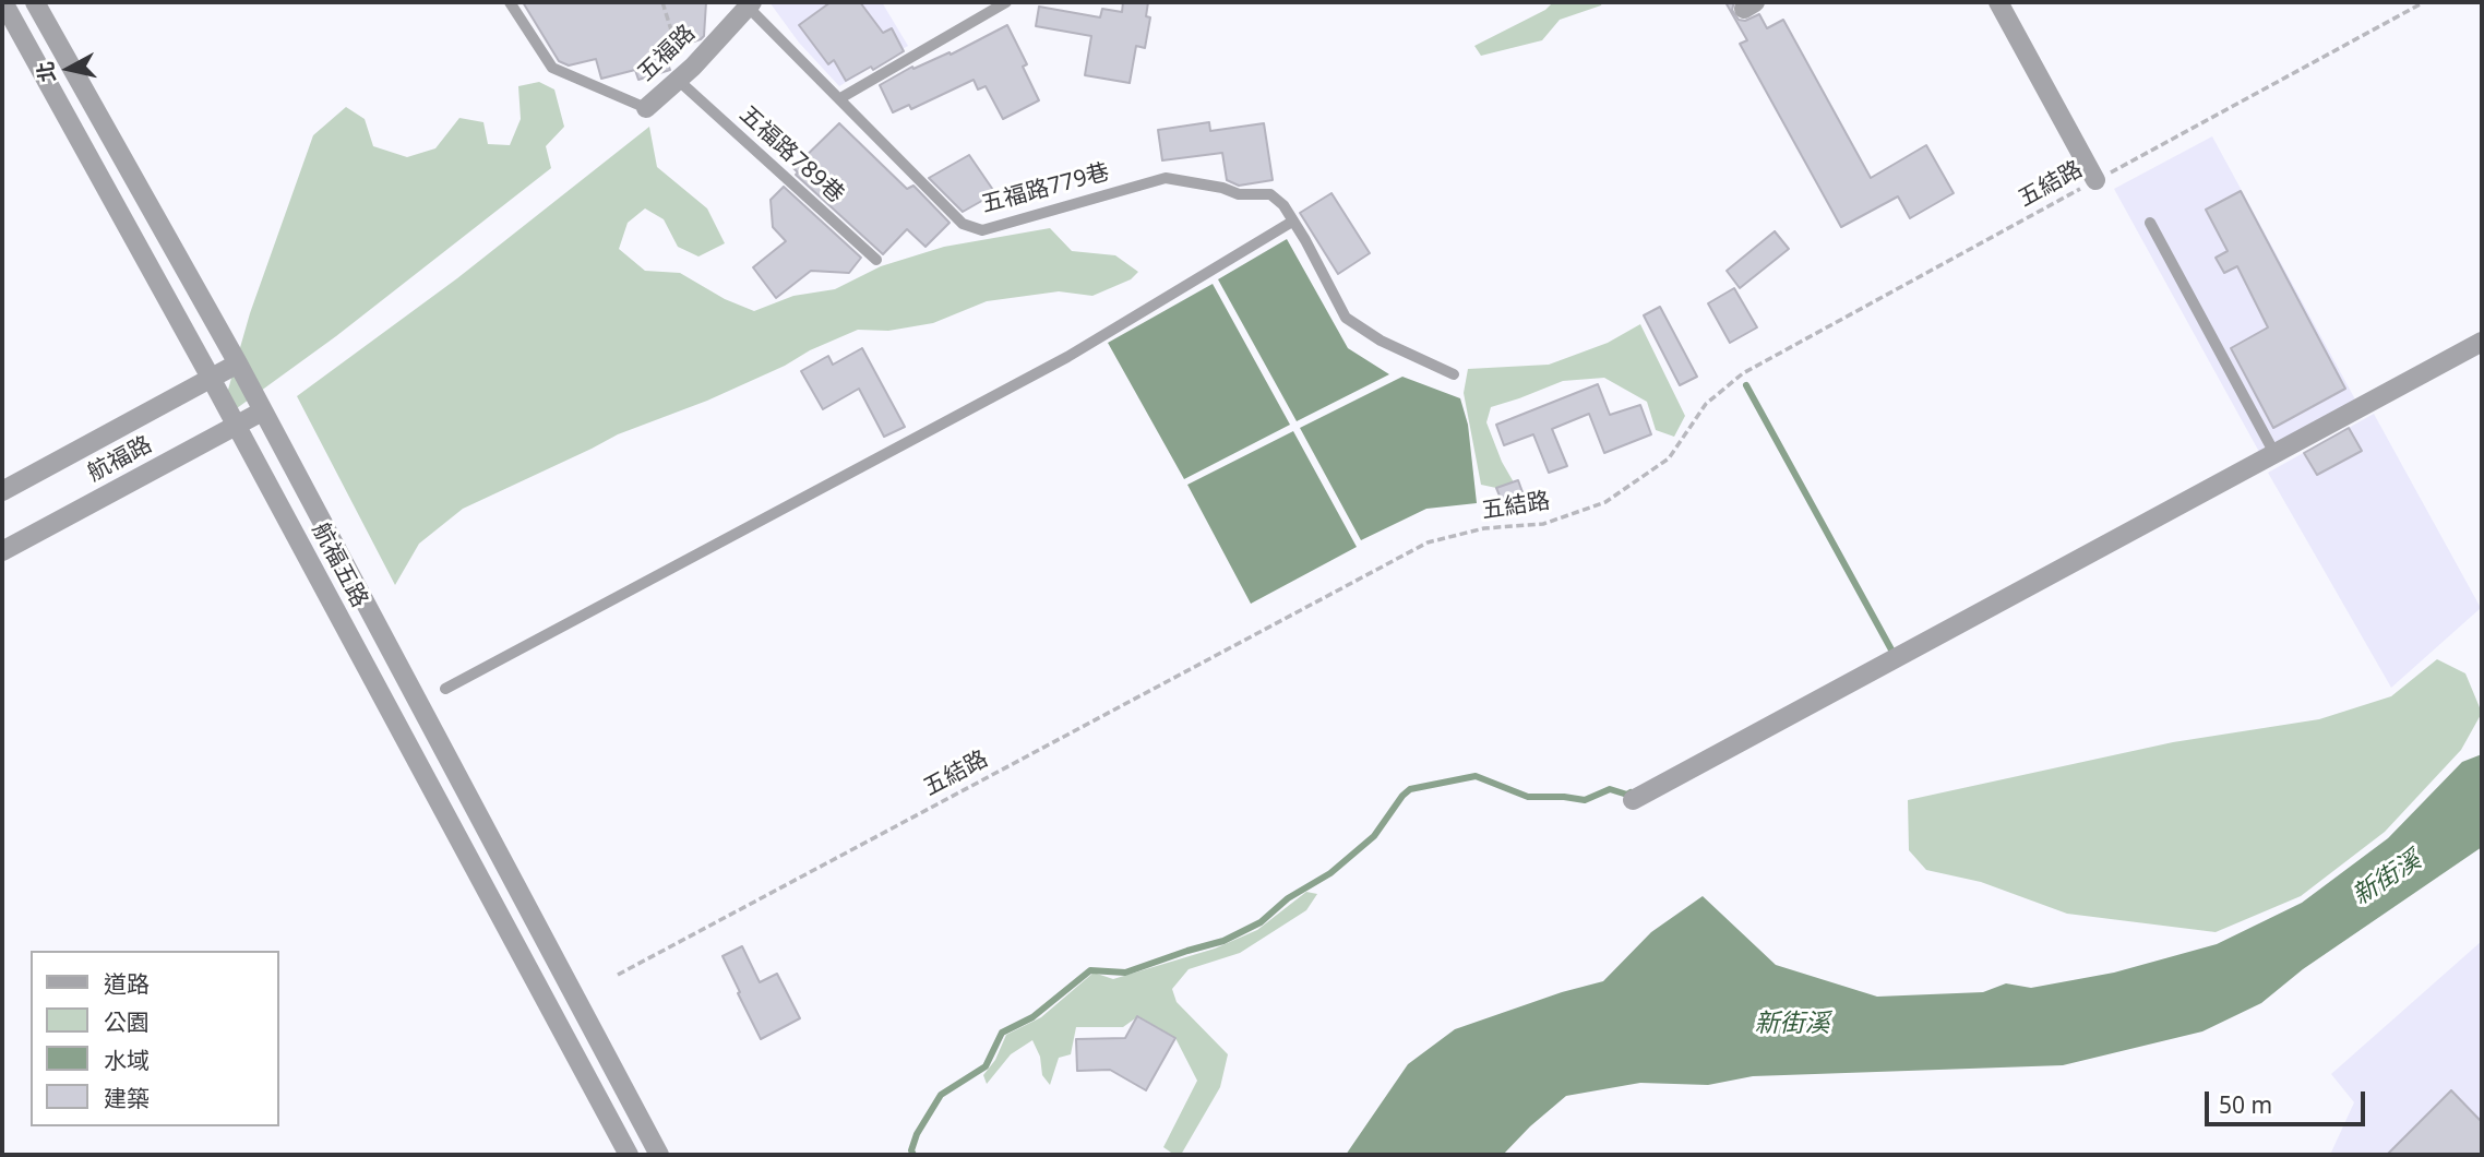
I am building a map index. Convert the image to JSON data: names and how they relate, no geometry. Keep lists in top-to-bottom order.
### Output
{
  "streets": {
    "street": ["五福路", "航福路", "航福五路"],
    "lane": ["五福路789巷", "五福路779巷"],
    "path": ["五結路"]
  },
  "crossings": [
    ["五福路", "五福路789巷"],
    ["五福路", "五福路779巷"],
    ["航福路", "航福五路"]
  ],
  "water": ["新街溪"],
  "legend": [
    "道路",
    "公園",
    "水域",
    "建築"
  ],
  "scale_bar": "50 m",
  "north": "left"
}
